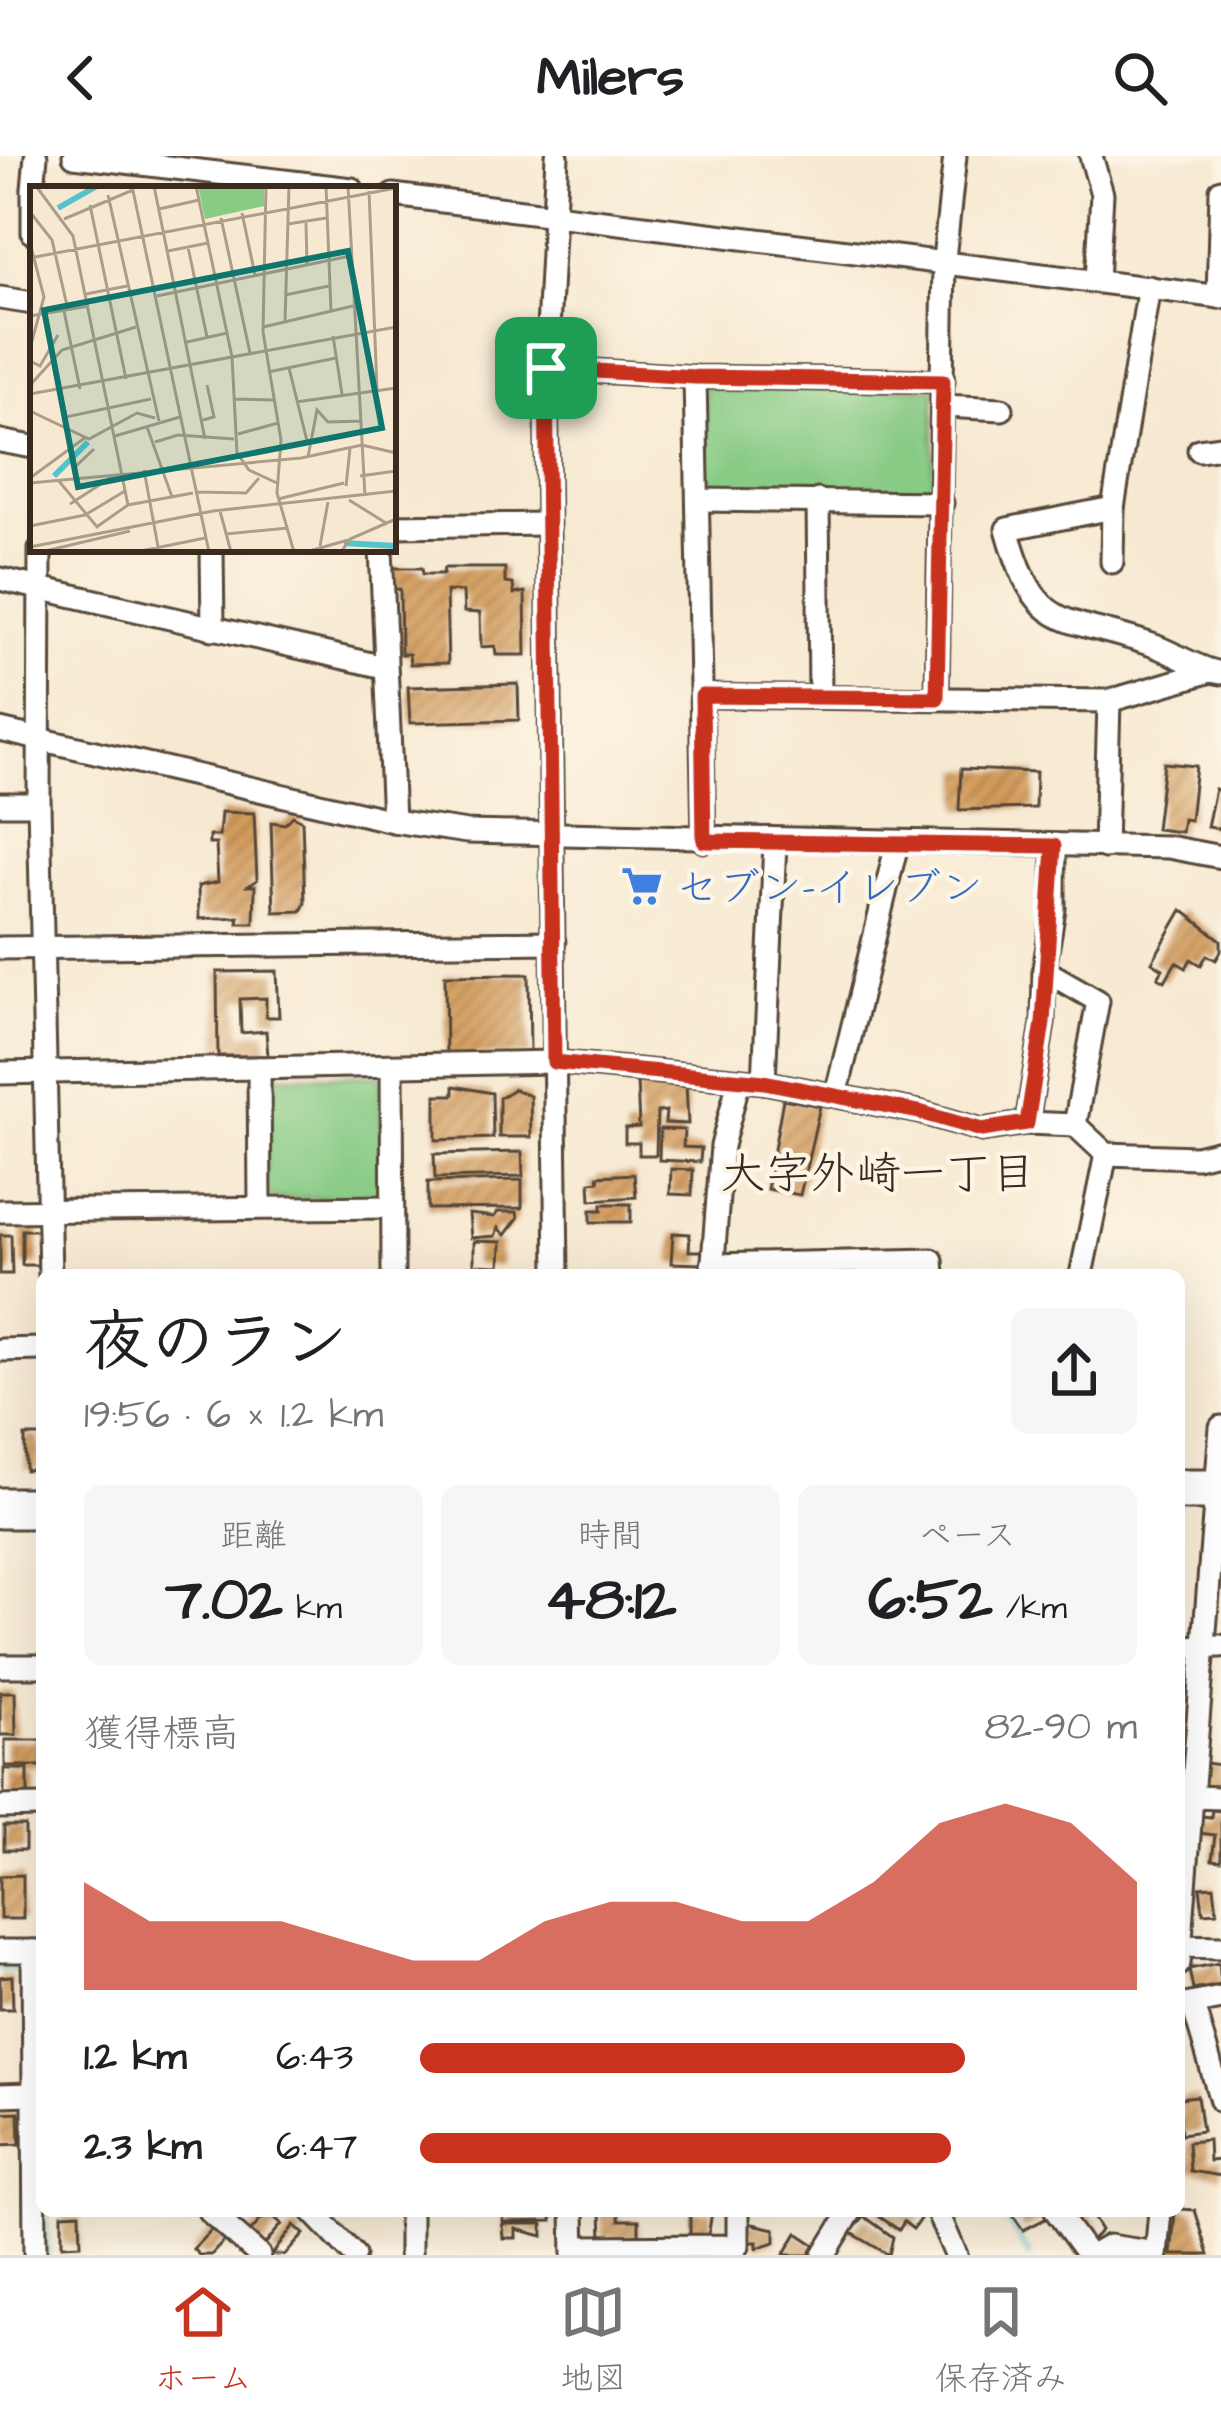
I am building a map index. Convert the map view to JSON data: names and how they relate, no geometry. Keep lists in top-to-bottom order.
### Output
{
  "districts": ["大字外崎一丁目"],
  "places": {
    "supermarket": ["セブン-イレブン"]
  },
  "page": {
    "header": "Milers",
    "heading": ["夜のラン", "19:56 · 6 × 1.2 km"],
    "stats": [
      ["距離", "7.02 km"],
      ["時間", "48:12"],
      ["ペース", "6:52 /km"]
    ],
    "chart": ["獲得標高", "82–90 m"],
    "list": [
      {
        "name": "1.2 km",
        "note": "6:43"
      },
      {
        "name": "2.3 km",
        "note": "6:47"
      }
    ],
    "tabs": ["ホーム", "地図", "保存済み"]
  }
}
